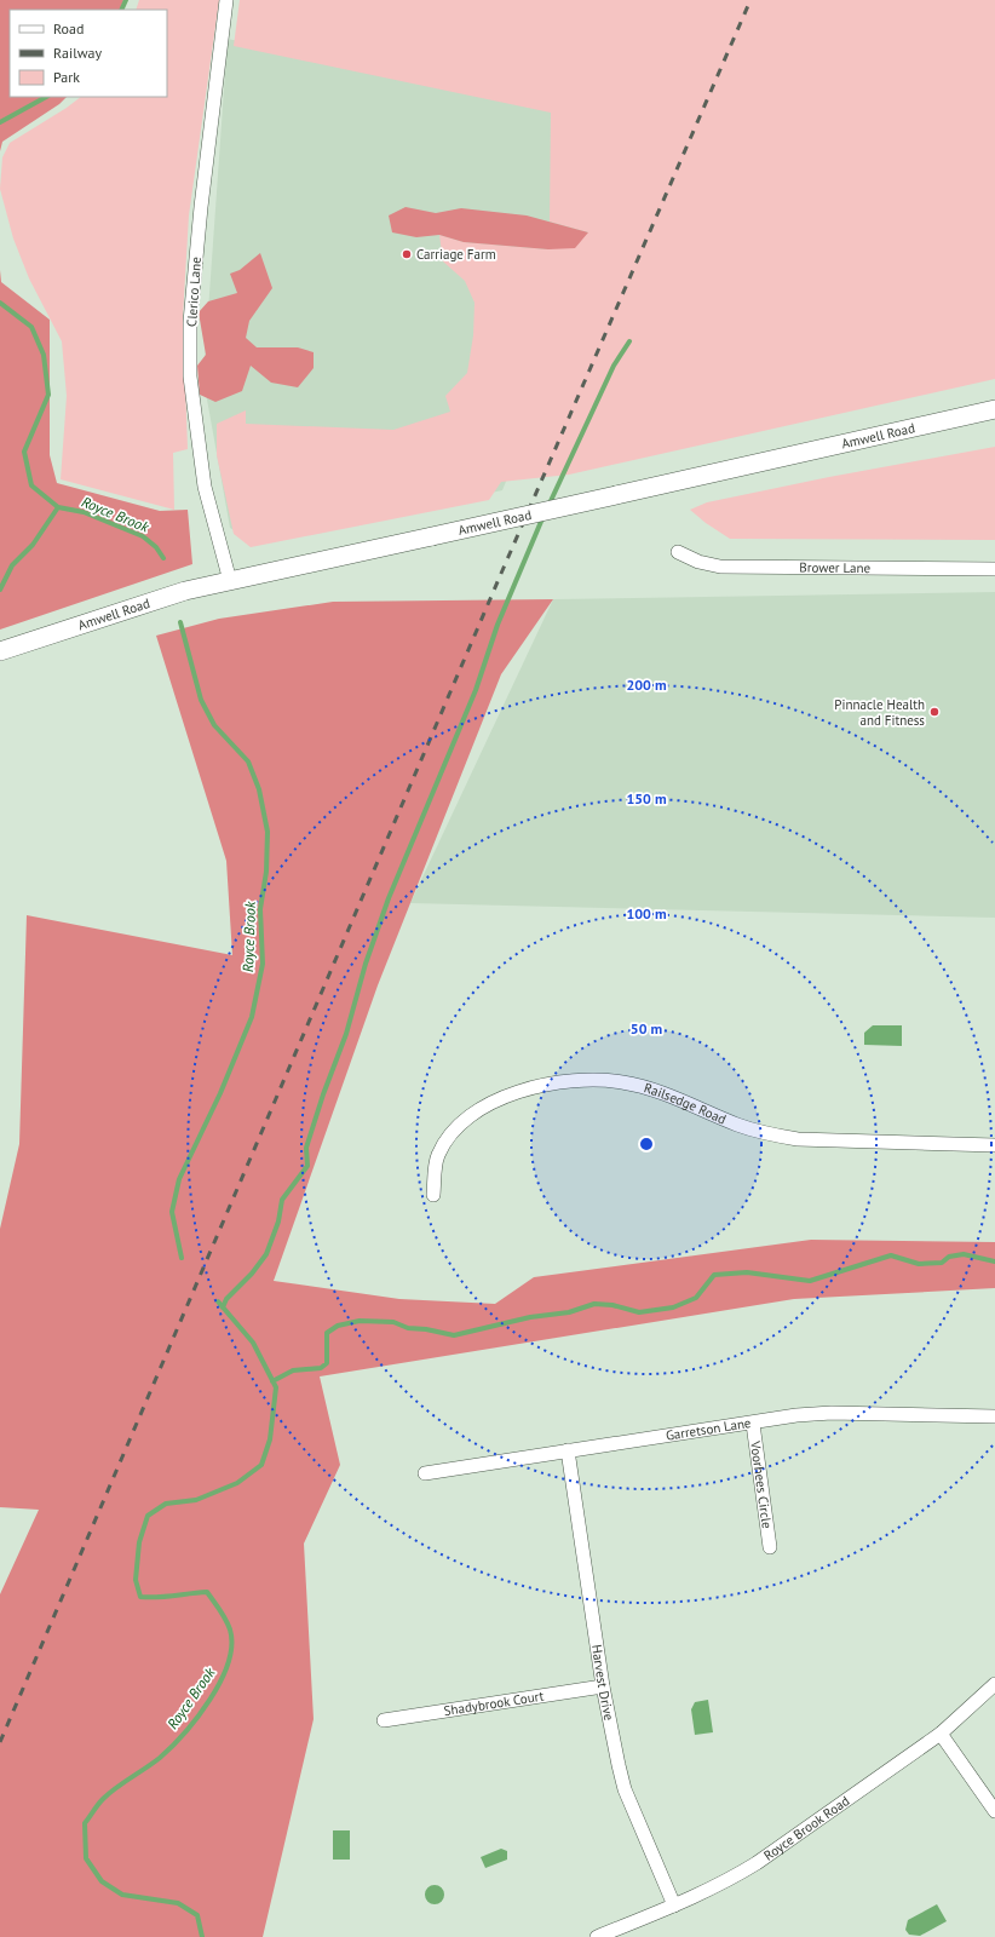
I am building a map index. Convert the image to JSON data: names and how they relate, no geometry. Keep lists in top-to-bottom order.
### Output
{
  "streets": {
    "main road": ["Amwell Road"],
    "street": [
      "Clerico Lane",
      "Brower Lane",
      "Railsedge Road",
      "Garretson Lane",
      "Voorhees Circle",
      "Harvest Drive",
      "Shadybrook Court",
      "Royce Brook Road"
    ]
  },
  "crossings": [
    ["Clerico Lane", "Amwell Road"],
    ["Garretson Lane", "Voorhees Circle"],
    ["Garretson Lane", "Harvest Drive"],
    ["Harvest Drive", "Shadybrook Court"],
    ["Harvest Drive", "Royce Brook Road"]
  ],
  "water": ["Royce Brook"],
  "places": ["Carriage Farm", "Pinnacle Health and Fitness"],
  "legend": ["Road", "Railway", "Park"],
  "rings": [
    "200 m",
    "150 m",
    "100 m",
    "50 m"
  ]
}
